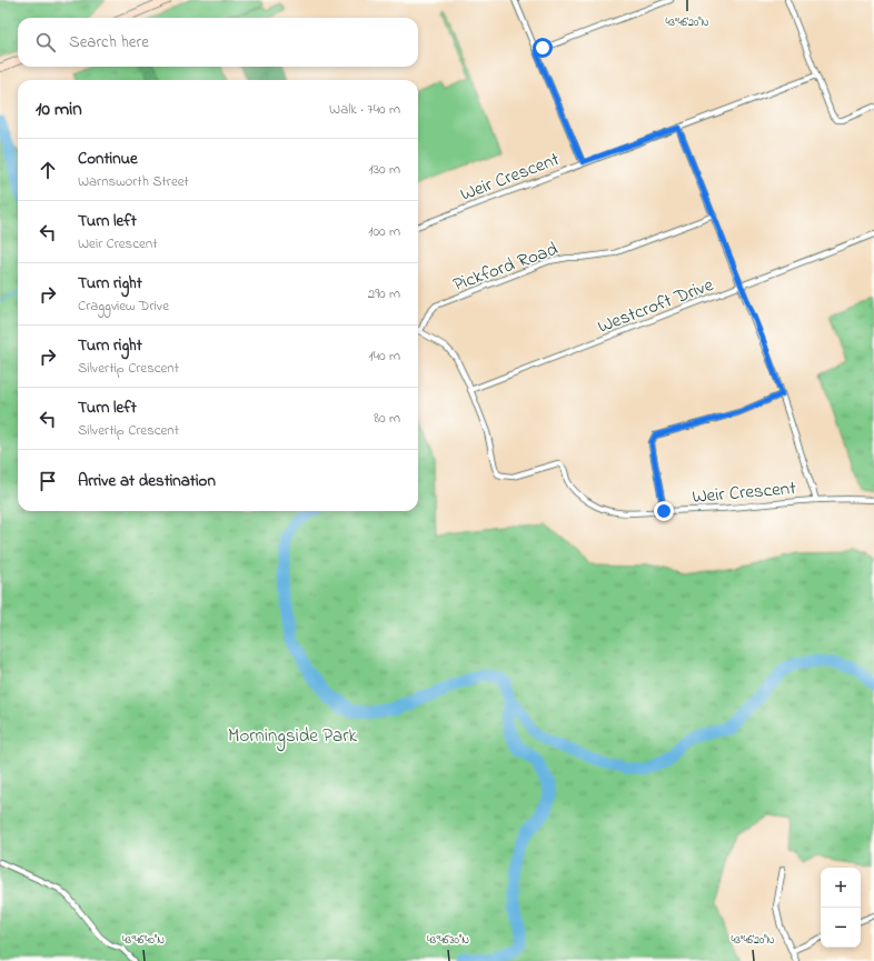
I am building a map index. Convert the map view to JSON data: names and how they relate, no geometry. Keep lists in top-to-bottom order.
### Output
{
  "streets": {
    "street": ["Weir Crescent", "Pickford Road", "Westcroft Drive"]
  },
  "crossings": [
    ["Weir Crescent", "Pickford Road"],
    ["Weir Crescent", "Westcroft Drive"]
  ],
  "parks": ["Morningside Park"],
  "page": {
    "search": "Search here",
    "heading": ["10 min", "Walk · 740 m"],
    "list": [
      ["Continue", "Warnsworth Street", "130 m"],
      ["Turn left", "Weir Crescent", "100 m"],
      ["Turn right", "Craggview Drive", "290 m"],
      ["Turn right", "Silvertip Crescent", "140 m"],
      ["Turn left", "Silvertip Crescent", "80 m"],
      "Arrive at destination"
    ],
    "map_buttons": ["+", "−"]
  },
  "coordinates": ["43°46'20\"N", "43°46'40\"N", "43°46'30\"N"]
}
